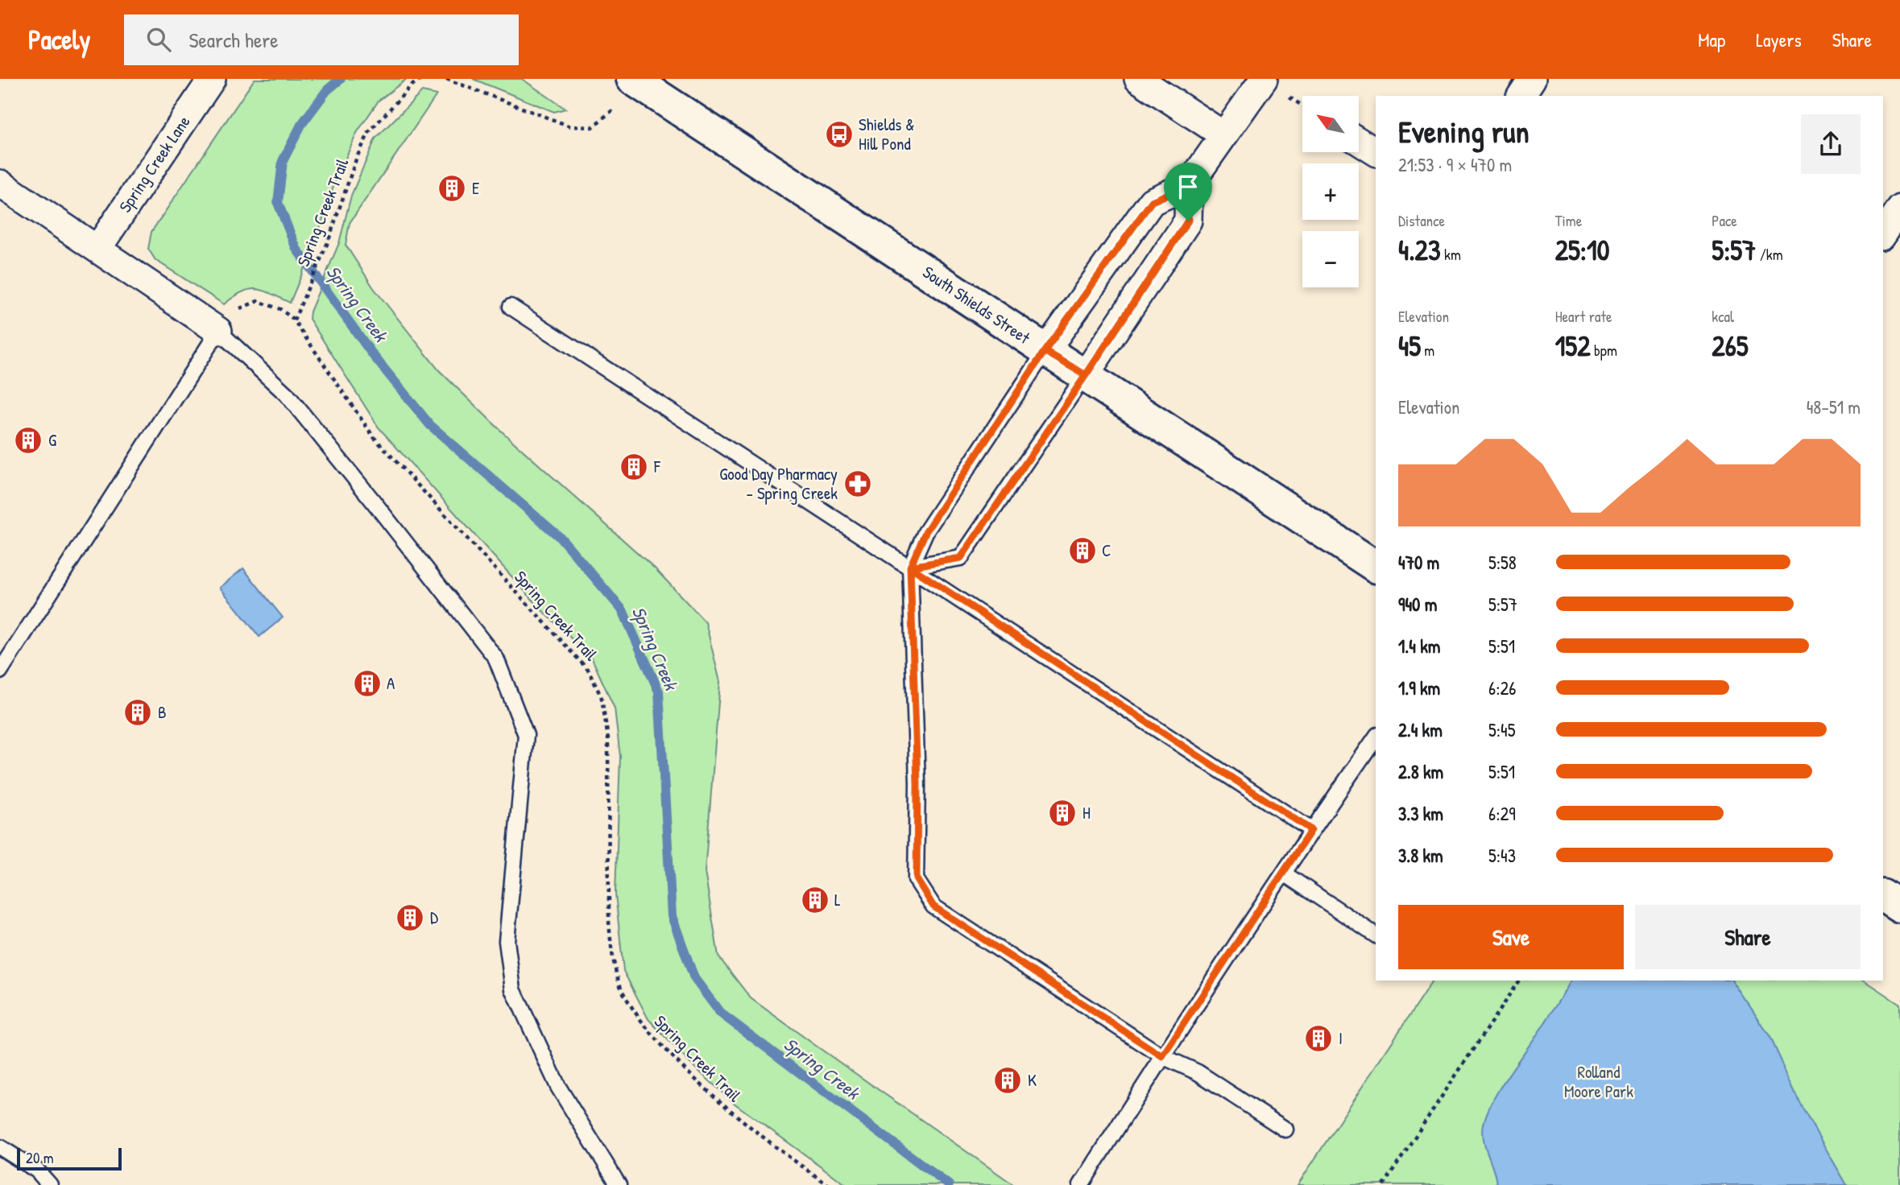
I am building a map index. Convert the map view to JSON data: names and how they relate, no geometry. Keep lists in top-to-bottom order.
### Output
{
  "streets": {
    "main road": ["South Shields Street"],
    "street": ["Spring Creek Lane"],
    "path": ["Spring Creek Trail"]
  },
  "water": ["Spring Creek"],
  "parks": ["Rolland Moore Park"],
  "places": {
    "bus stop": ["Shields & Hill Pond"],
    "building": [
      "E",
      "G",
      "F",
      "C",
      "A",
      "B",
      "H",
      "L",
      "D",
      "I",
      "K"
    ],
    "pharmacy": ["Good Day Pharmacy - Spring Creek"]
  },
  "scale_bar": "20 m",
  "north": "top left",
  "page": {
    "header": "Pacely",
    "search": "Search here",
    "nav": ["Map", "Layers", "Share"],
    "map_buttons": ["+", "−"],
    "heading": ["Evening run", "21:53 · 9 × 470 m"],
    "stats": [
      ["Distance", "4.23 km"],
      ["Time", "25:10"],
      ["Pace", "5:57 /km"],
      ["Elevation", "45 m"],
      ["Heart rate", "152 bpm"],
      ["kcal", "265"]
    ],
    "chart": ["Elevation", "48–51 m"],
    "list": [
      {
        "name": "470 m",
        "note": "5:58"
      },
      {
        "name": "940 m",
        "note": "5:57"
      },
      {
        "name": "1.4 km",
        "note": "5:51"
      },
      {
        "name": "1.9 km",
        "note": "6:26"
      },
      {
        "name": "2.4 km",
        "note": "5:45"
      },
      {
        "name": "2.8 km",
        "note": "5:51"
      },
      {
        "name": "3.3 km",
        "note": "6:29"
      },
      {
        "name": "3.8 km",
        "note": "5:43"
      }
    ],
    "buttons": ["Save", "Share"],
    "scale": "20 m"
  }
}
